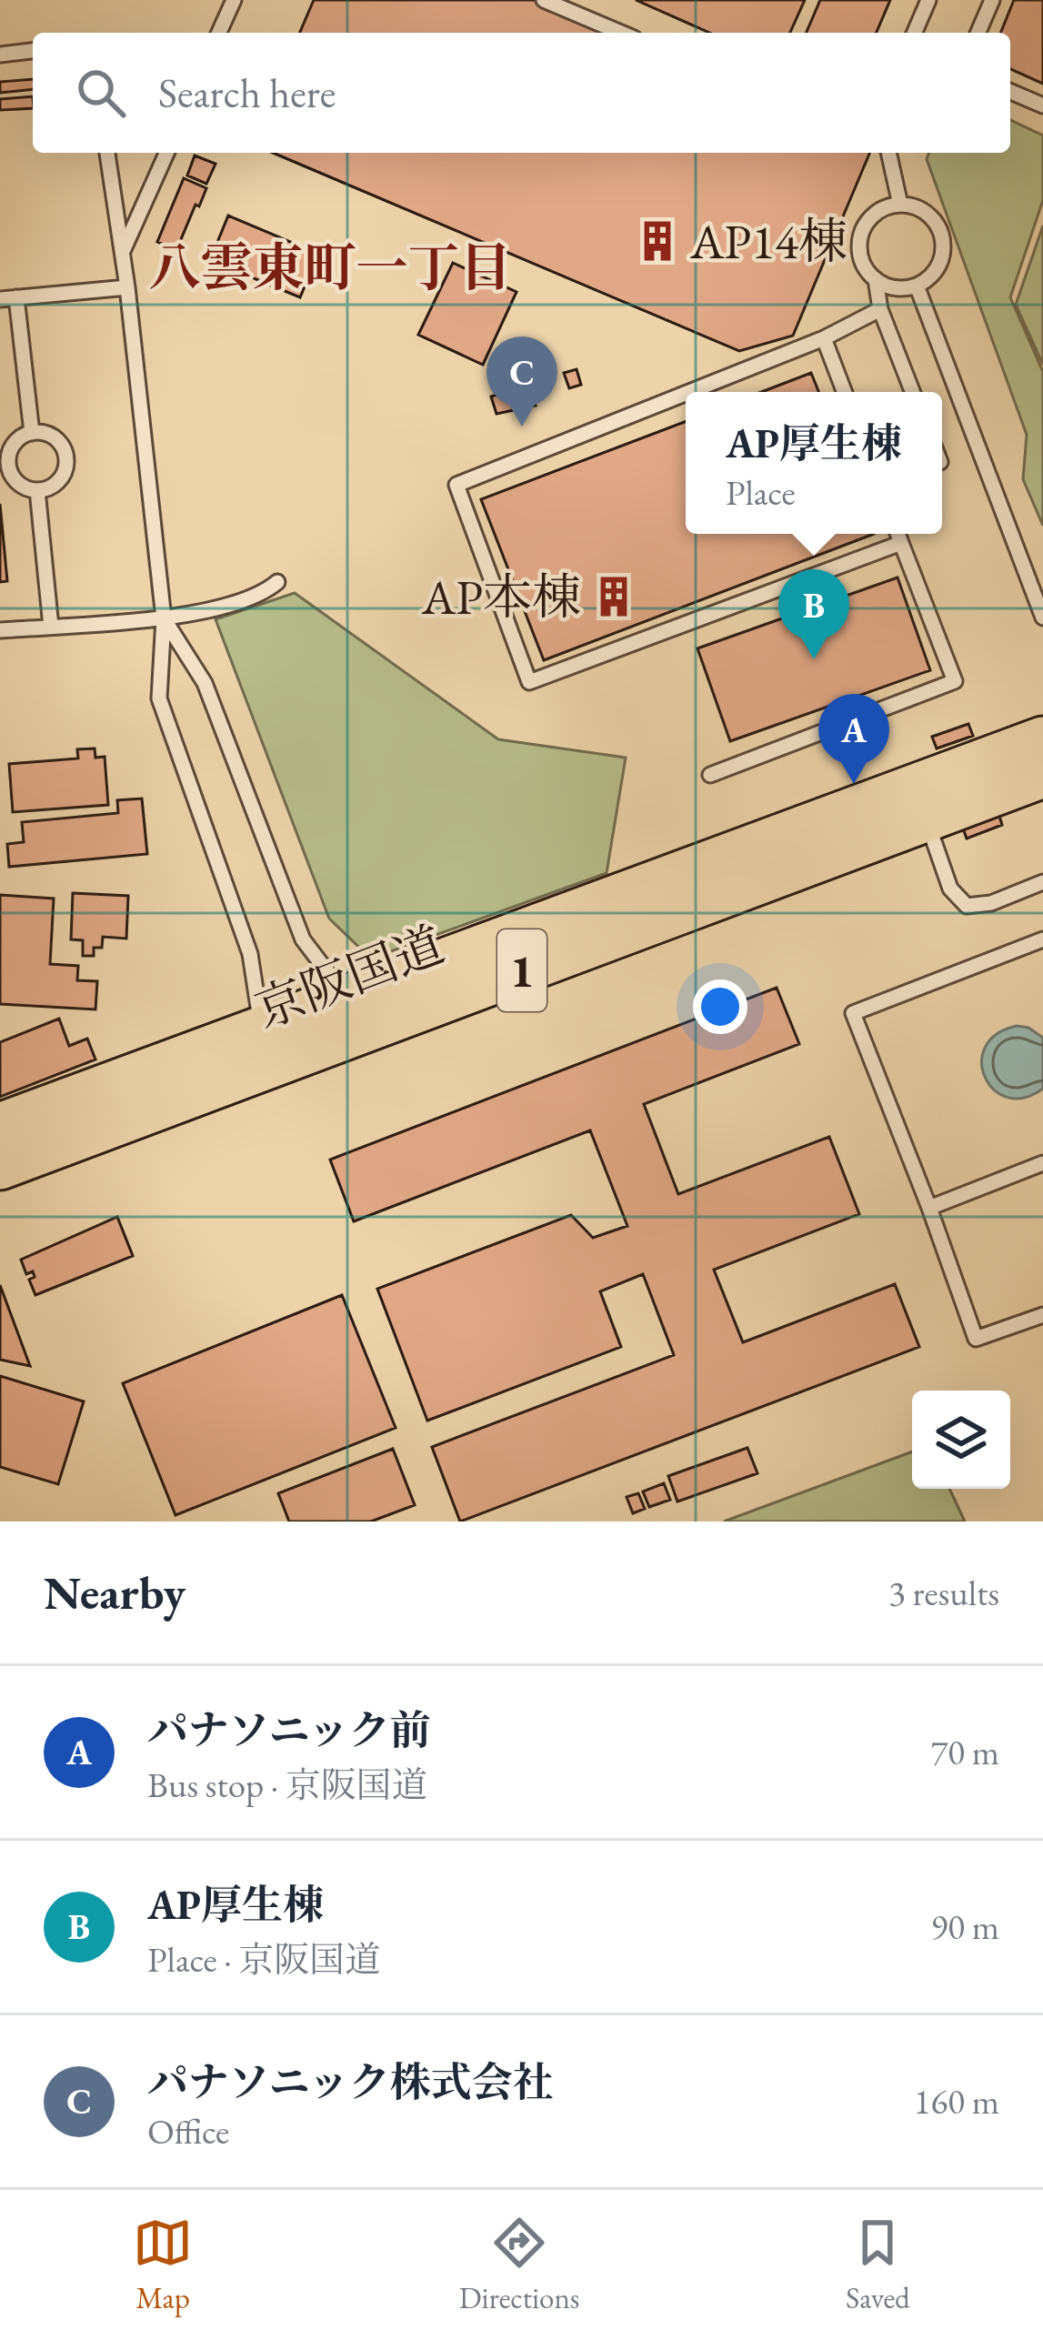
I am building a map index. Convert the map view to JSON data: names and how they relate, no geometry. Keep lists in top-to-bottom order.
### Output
{
  "streets": {
    "highway": ["1", "京阪国道"]
  },
  "districts": ["八雲東町一丁目"],
  "places": {
    "building": ["AP14棟", "AP本棟"]
  },
  "page": {
    "search": "Search here",
    "pins": ["C", "B", "A"],
    "popup": ["AP厚生棟", "Place"],
    "heading": ["Nearby", "3 results"],
    "list": [
      {
        "mark": "A",
        "name": "パナソニック前",
        "note": "Bus stop · 京阪国道",
        "value": "70 m"
      },
      {
        "mark": "B",
        "name": "AP厚生棟",
        "note": "Place · 京阪国道",
        "value": "90 m"
      },
      {
        "mark": "C",
        "name": "パナソニック株式会社",
        "note": "Office",
        "value": "160 m"
      }
    ],
    "nav": ["Map", "Directions", "Saved"]
  }
}
